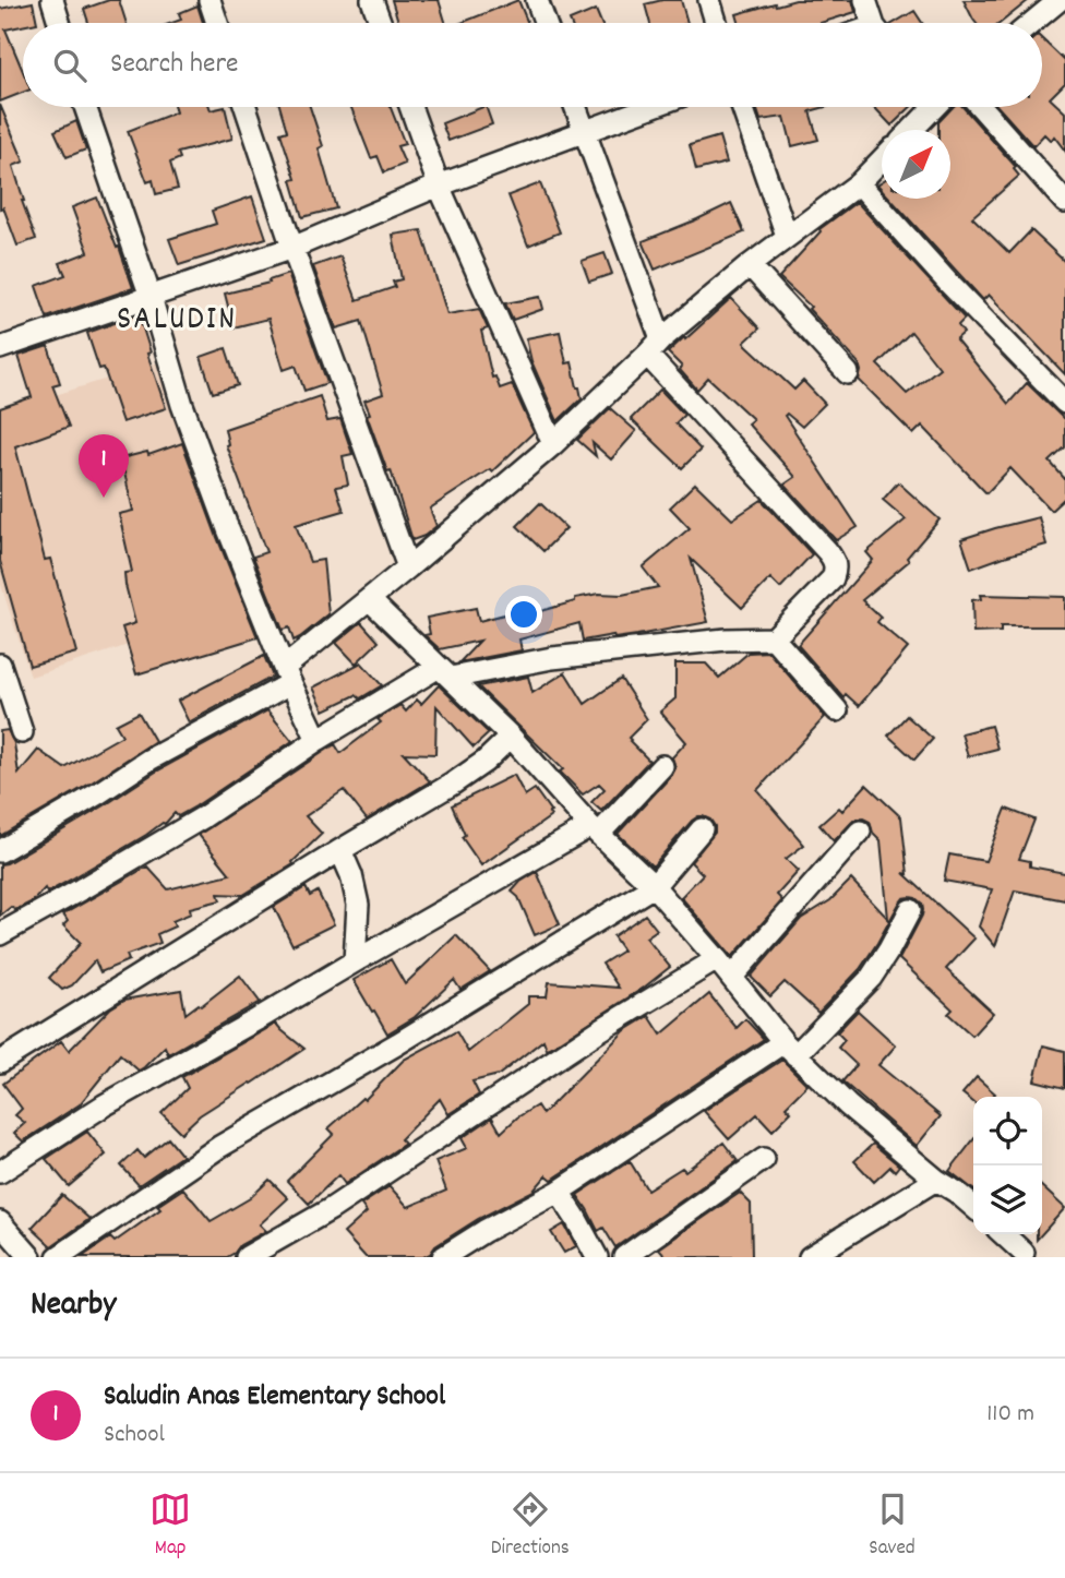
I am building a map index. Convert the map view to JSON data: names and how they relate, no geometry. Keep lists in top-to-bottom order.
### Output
{
  "districts": ["SALUDIN"],
  "north": "top right",
  "page": {
    "search": "Search here",
    "pins": "1",
    "heading": "Nearby",
    "list": [
      {
        "mark": "1",
        "name": "Saludin Anas Elementary School",
        "note": "School",
        "value": "110 m"
      }
    ],
    "nav": ["Map", "Directions", "Saved"]
  }
}
